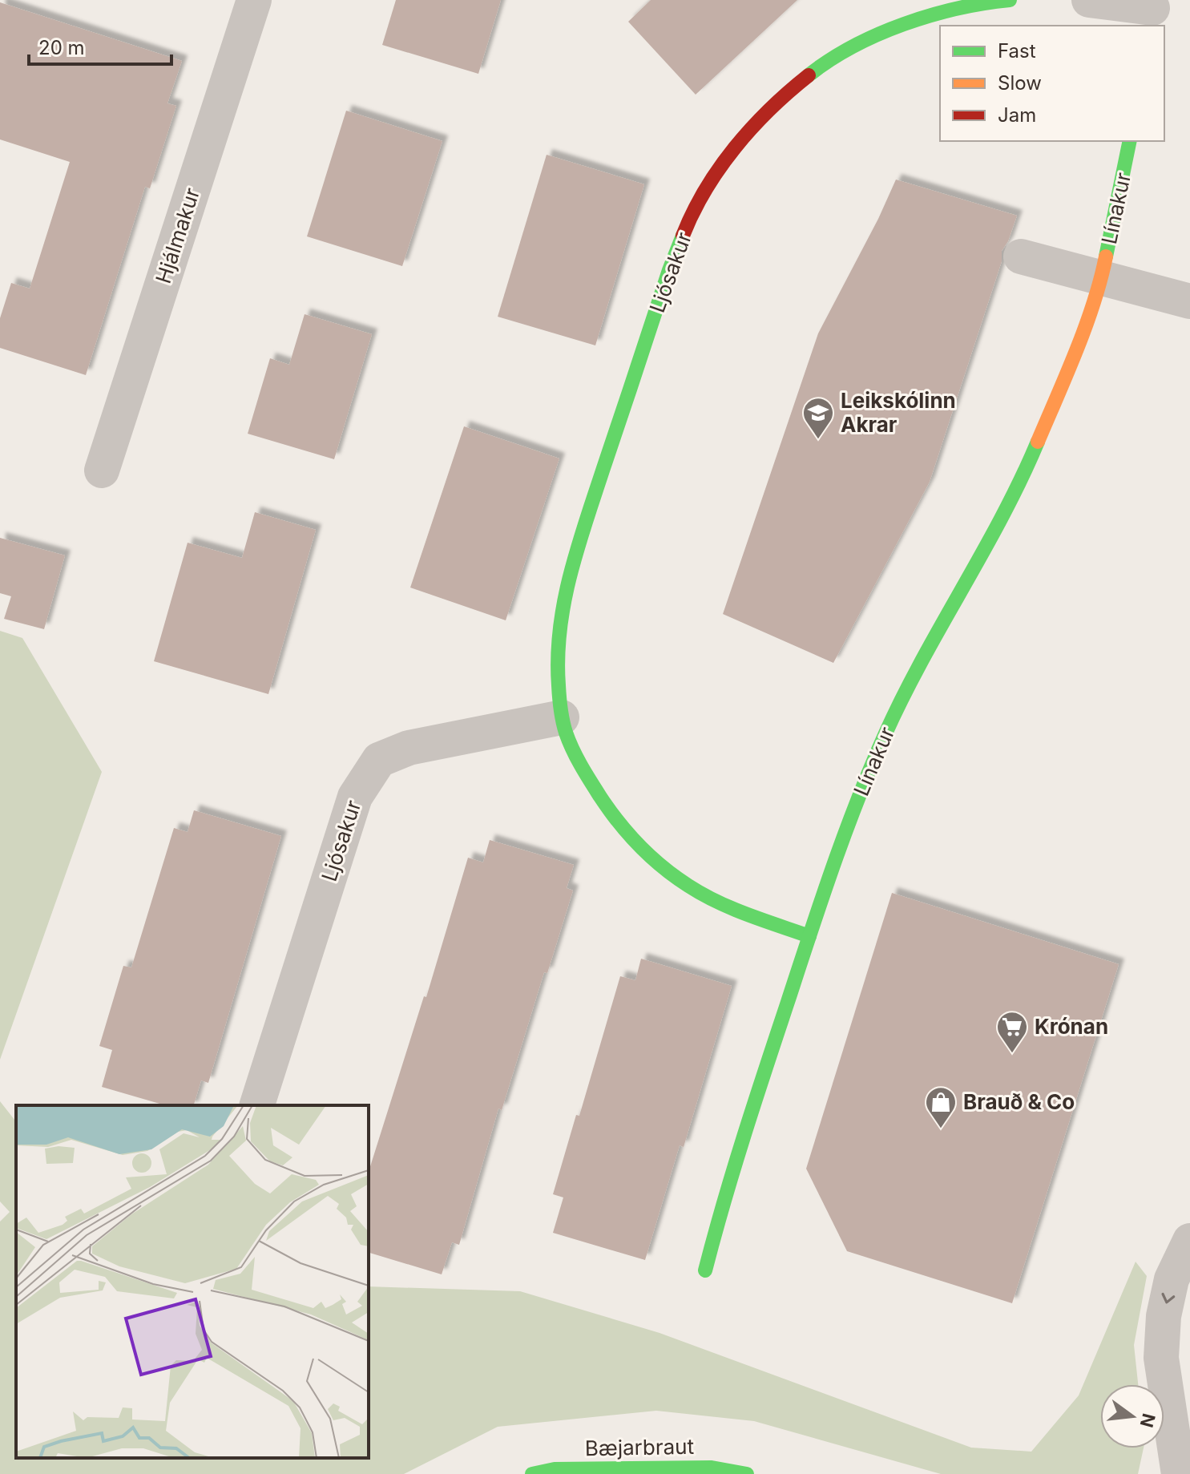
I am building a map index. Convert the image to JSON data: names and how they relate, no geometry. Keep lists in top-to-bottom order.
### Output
{
  "streets": {
    "street": [
      "Línakur",
      "Hjálmakur",
      "Ljósakur",
      "Bæjarbraut"
    ]
  },
  "crossings": [
    ["Línakur", "Ljósakur"]
  ],
  "places": {
    "school or university": ["Leikskólinn Akrar"],
    "supermarket": ["Krónan"],
    "shop": ["Brauð & Co"]
  },
  "legend": ["Fast", "Slow", "Jam"],
  "scale_bar": "20 m",
  "north": "right"
}
